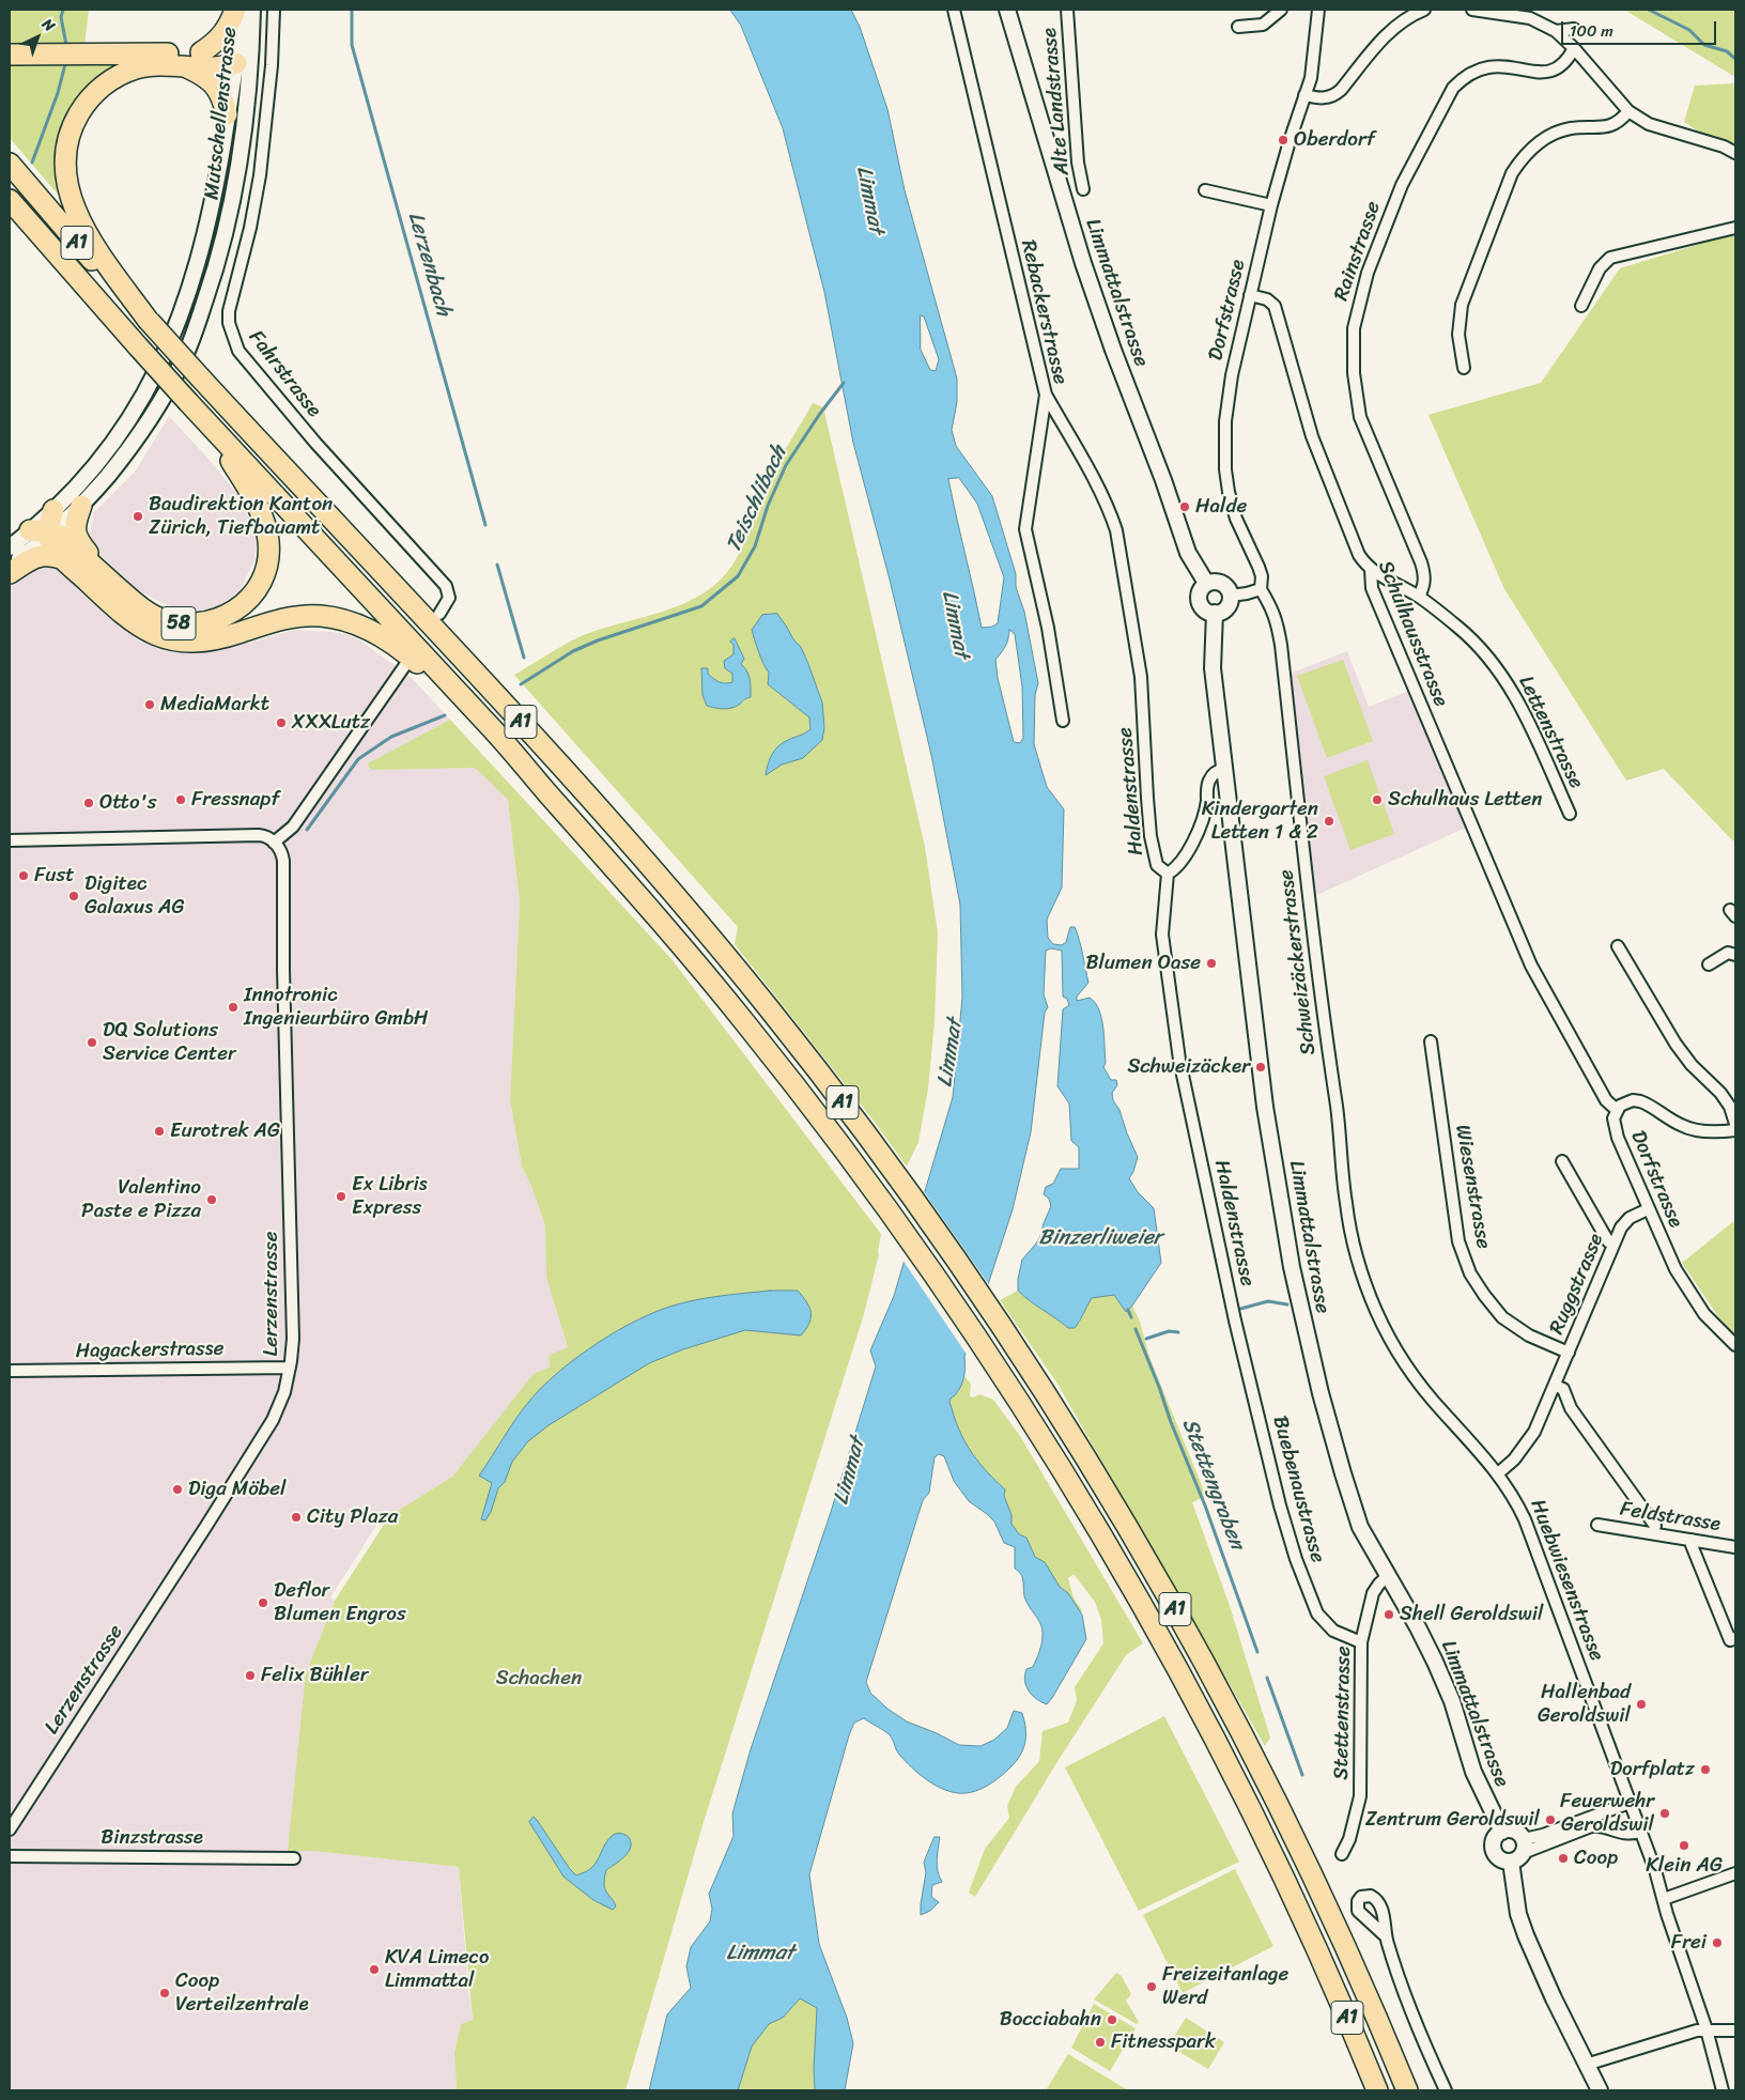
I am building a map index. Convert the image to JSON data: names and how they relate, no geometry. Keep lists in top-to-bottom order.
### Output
{
  "streets": {
    "highway": ["A1", "58"],
    "main road": ["Mutschellenstrasse", "Limmattalstrasse"],
    "street": [
      "Alte Landstrasse",
      "Rainstrasse",
      "Dorfstrasse",
      "Rebackerstrasse",
      "Fahrstrasse",
      "Schulhausstrasse",
      "Lettenstrasse",
      "Haldenstrasse",
      "Schweizäckerstrasse",
      "Wiesenstrasse",
      "Ruggstrasse",
      "Lerzenstrasse",
      "Hagackerstrasse",
      "Buebenaustrasse",
      "Feldstrasse",
      "Huebwiesenstrasse",
      "Stettenstrasse",
      "Binzstrasse"
    ]
  },
  "crossings": [
    ["Mutschellenstrasse", "58"],
    ["A1", "58"],
    ["Rainstrasse", "Lettenstrasse"],
    ["Limmattalstrasse", "Stettenstrasse"],
    ["Dorfstrasse", "Schulhausstrasse"],
    ["Dorfstrasse", "Schweizäckerstrasse"],
    ["Dorfstrasse", "Ruggstrasse"],
    ["Rebackerstrasse", "Haldenstrasse"],
    ["Schulhausstrasse", "Lettenstrasse"],
    ["Haldenstrasse", "Buebenaustrasse"],
    ["Schweizäckerstrasse", "Huebwiesenstrasse"],
    ["Wiesenstrasse", "Ruggstrasse"],
    ["Ruggstrasse", "Huebwiesenstrasse"],
    ["Lerzenstrasse", "Hagackerstrasse"],
    ["Buebenaustrasse", "Stettenstrasse"]
  ],
  "water": [
    "Limmat",
    "Lerzenbach",
    "Teischlibach",
    "Binzerliweier",
    "Stettengraben"
  ],
  "parks": ["Schachen"],
  "places": [
    "Oberdorf",
    "Halde",
    "Baudirektion Kanton Zürich, Tiefbauamt",
    "MediaMarkt",
    "XXXLutz",
    "Fressnapf",
    "Schulhaus Letten",
    "Otto's",
    "Kindergarten Letten 1 & 2",
    "Fust",
    "Digitec Galaxus AG",
    "Blumen Oase",
    "Innotronic Ingenieurbüro GmbH",
    "DQ Solutions Service Center",
    "Schweizäcker",
    "Eurotrek AG",
    "Ex Libris Express",
    "Valentino Paste e Pizza",
    "Diga Möbel",
    "City Plaza",
    "Deflor Blumen Engros",
    "Shell Geroldswil",
    "Felix Bühler",
    "Hallenbad Geroldswil",
    "Dorfplatz",
    "Feuerwehr Geroldswil",
    "Zentrum Geroldswil",
    "Klein AG",
    "Coop",
    "Frei",
    "KVA Limeco Limmattal",
    "Freizeitanlage Werd",
    "Coop Verteilzentrale",
    "Bocciabahn",
    "Fitnesspark"
  ],
  "scale_bar": "100 m",
  "north": "top right"
}
